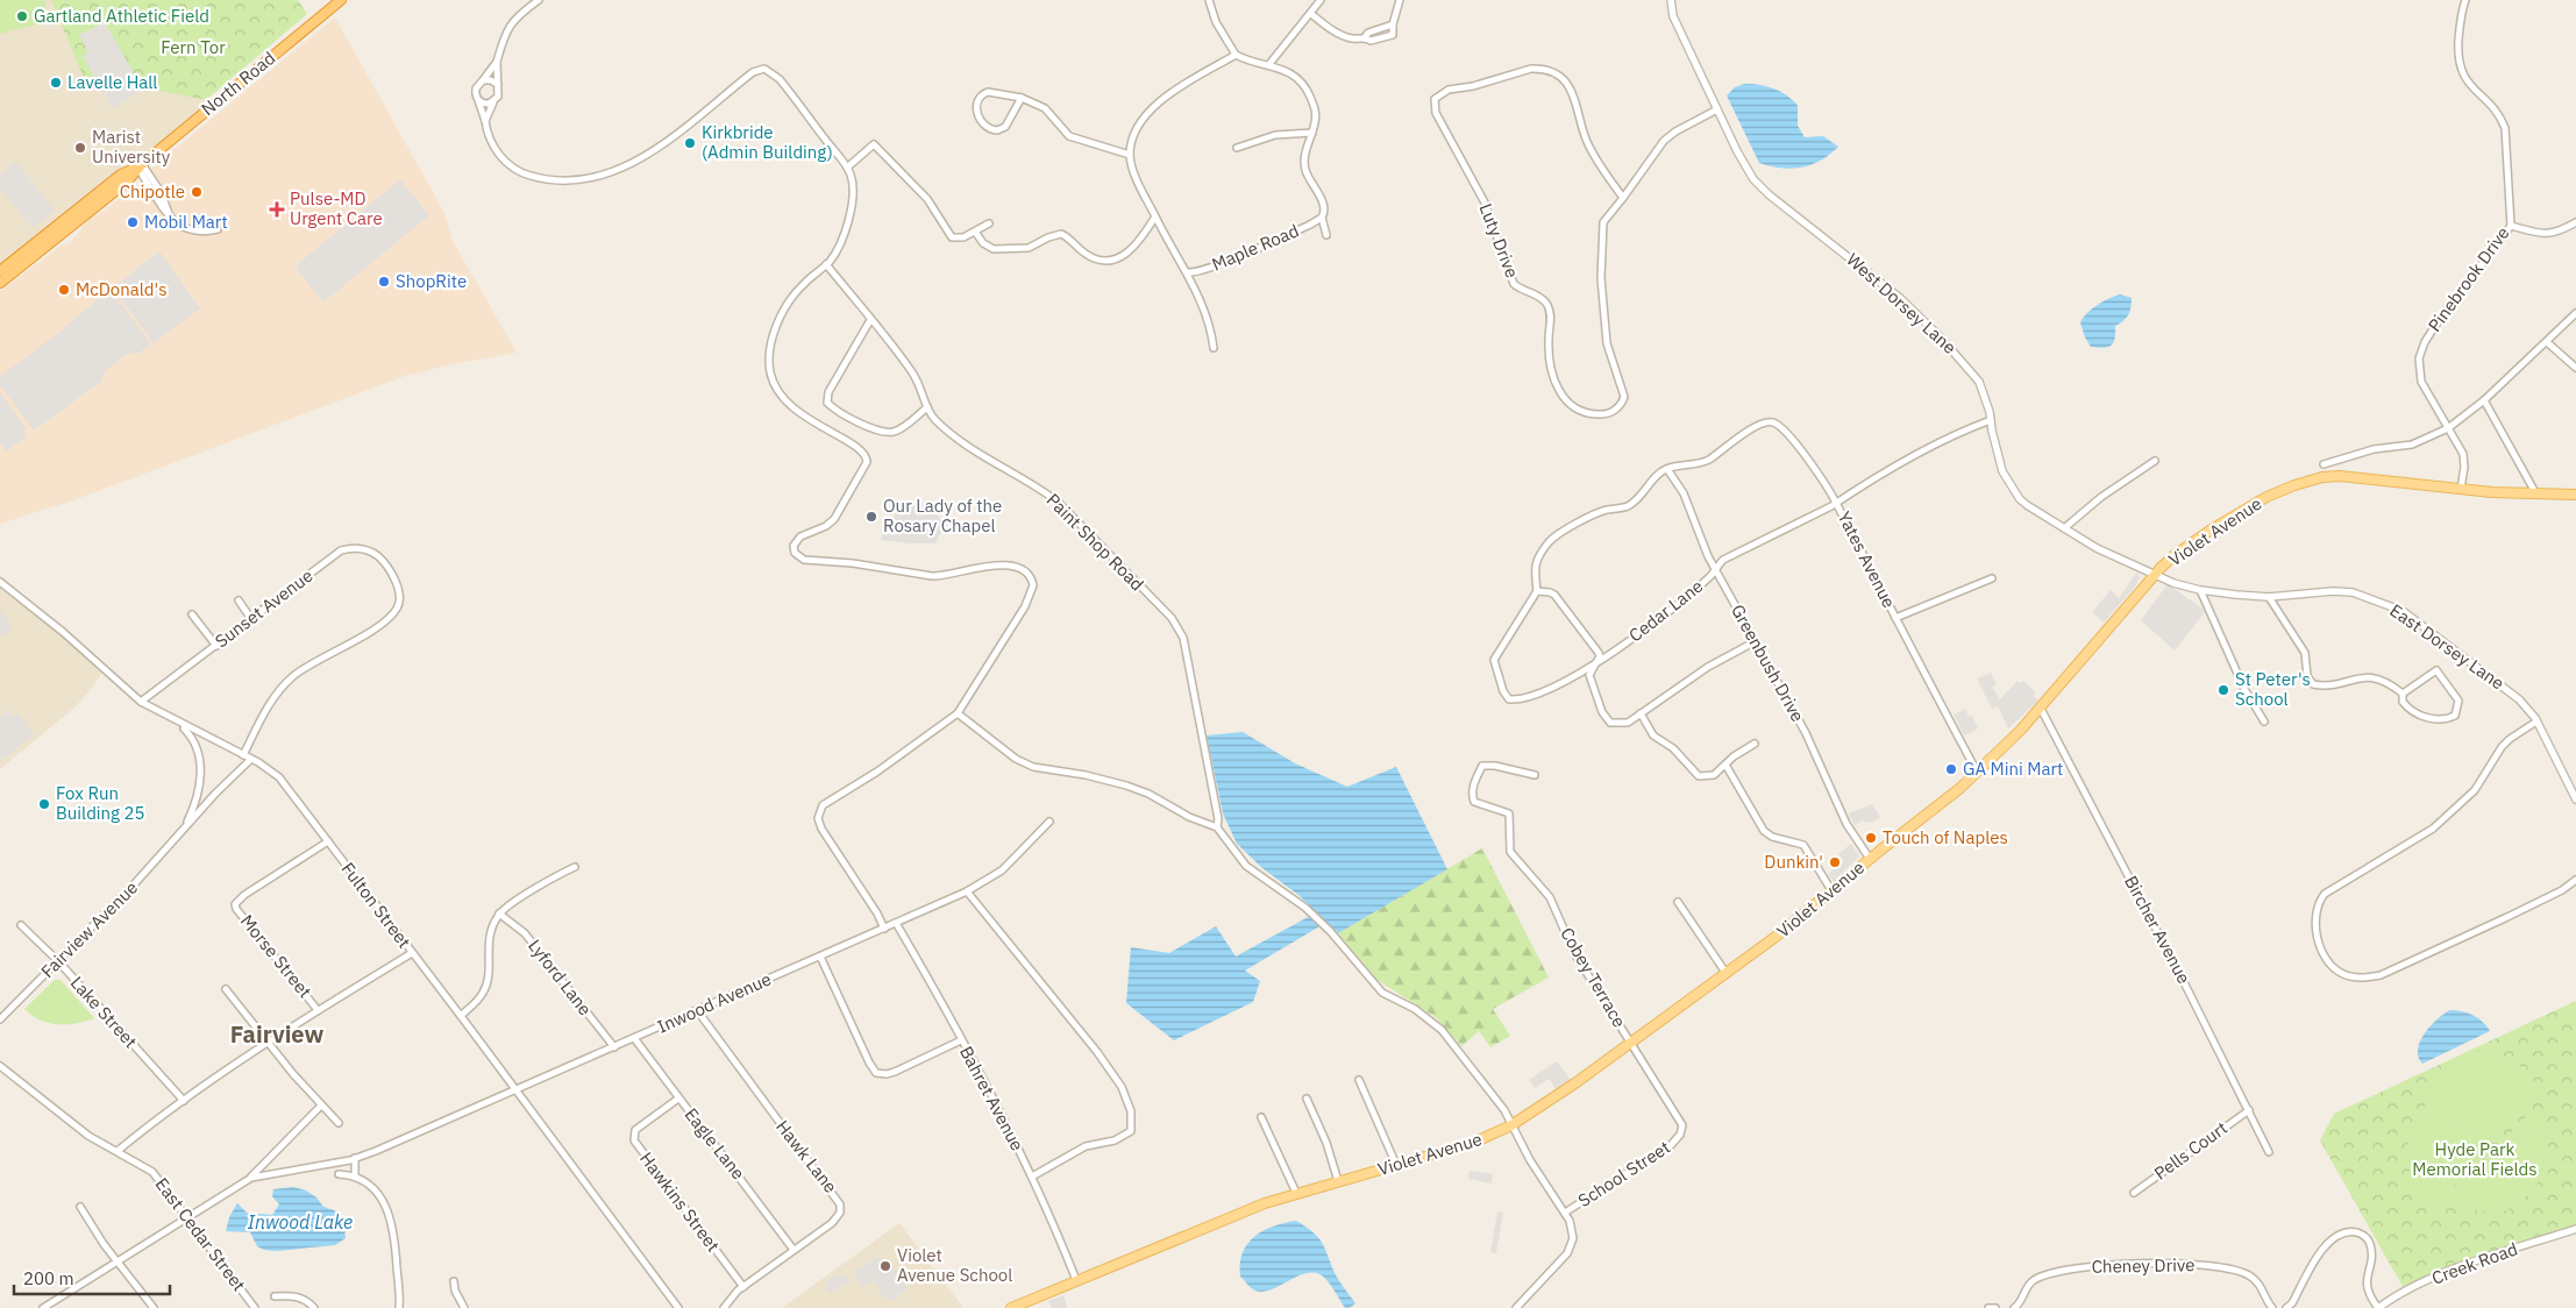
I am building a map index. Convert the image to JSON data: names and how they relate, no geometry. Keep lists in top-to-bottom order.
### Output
{
  "streets": {
    "highway": ["North Road"],
    "main road": ["Violet Avenue"],
    "street": [
      "Luty Drive",
      "Maple Road",
      "Pinebrook Drive",
      "West Dorsey Lane",
      "Paint Shop Road",
      "Yates Avenue",
      "Sunset Avenue",
      "Cedar Lane",
      "East Dorsey Lane",
      "Greenbush Drive",
      "Fulton Street",
      "Fairview Avenue",
      "Bircher Avenue",
      "Morse Street",
      "Lyford Lane",
      "Cobey Terrace",
      "Inwood Avenue",
      "Lake Street",
      "Bahret Avenue",
      "Eagle Lane",
      "Pells Court",
      "Hawk Lane",
      "School Street",
      "Hawkins Street",
      "East Cedar Street",
      "Creek Road",
      "Cheney Drive"
    ]
  },
  "crossings": [
    ["Luty Drive", "West Dorsey Lane"],
    ["Pinebrook Drive", "Violet Avenue"],
    ["West Dorsey Lane", "Violet Avenue"],
    ["West Dorsey Lane", "Yates Avenue"],
    ["West Dorsey Lane", "East Dorsey Lane"],
    ["Violet Avenue", "Yates Avenue"],
    ["Violet Avenue", "East Dorsey Lane"],
    ["Violet Avenue", "Greenbush Drive"],
    ["Violet Avenue", "Bircher Avenue"],
    ["Violet Avenue", "Cobey Terrace"],
    ["Violet Avenue", "Bahret Avenue"],
    ["Violet Avenue", "School Street"],
    ["Yates Avenue", "Cedar Lane"],
    ["Sunset Avenue", "Fulton Street"],
    ["Cedar Lane", "Greenbush Drive"],
    ["Fulton Street", "Fairview Avenue"],
    ["Fulton Street", "Morse Street"],
    ["Fulton Street", "Inwood Avenue"],
    ["Fairview Avenue", "Lake Street"],
    ["Bircher Avenue", "Pells Court"],
    ["Lyford Lane", "Inwood Avenue"],
    ["Cobey Terrace", "School Street"],
    ["Inwood Avenue", "Bahret Avenue"],
    ["Inwood Avenue", "Eagle Lane"],
    ["Inwood Avenue", "Hawk Lane"],
    ["Eagle Lane", "Hawk Lane"],
    ["Eagle Lane", "Hawkins Street"],
    ["Hawk Lane", "Hawkins Street"]
  ],
  "districts": ["Fairview"],
  "water": ["Inwood Lake"],
  "parks": ["Fern Tor", "Hyde Park Memorial Fields"],
  "places": {
    "other": [
      "Gartland Athletic Field",
      "Lavelle Hall",
      "Kirkbride (Admin Building)",
      "Marist University",
      "Chipotle",
      "Mobil Mart",
      "ShopRite",
      "McDonald's",
      "Our Lady of the Rosary Chapel",
      "St Peter's School",
      "GA Mini Mart",
      "Fox Run Building 25",
      "Touch of Naples",
      "Dunkin'",
      "Violet Avenue School"
    ],
    "health": ["Pulse-MD Urgent Care"]
  },
  "scale_bar": "200 m"
}
